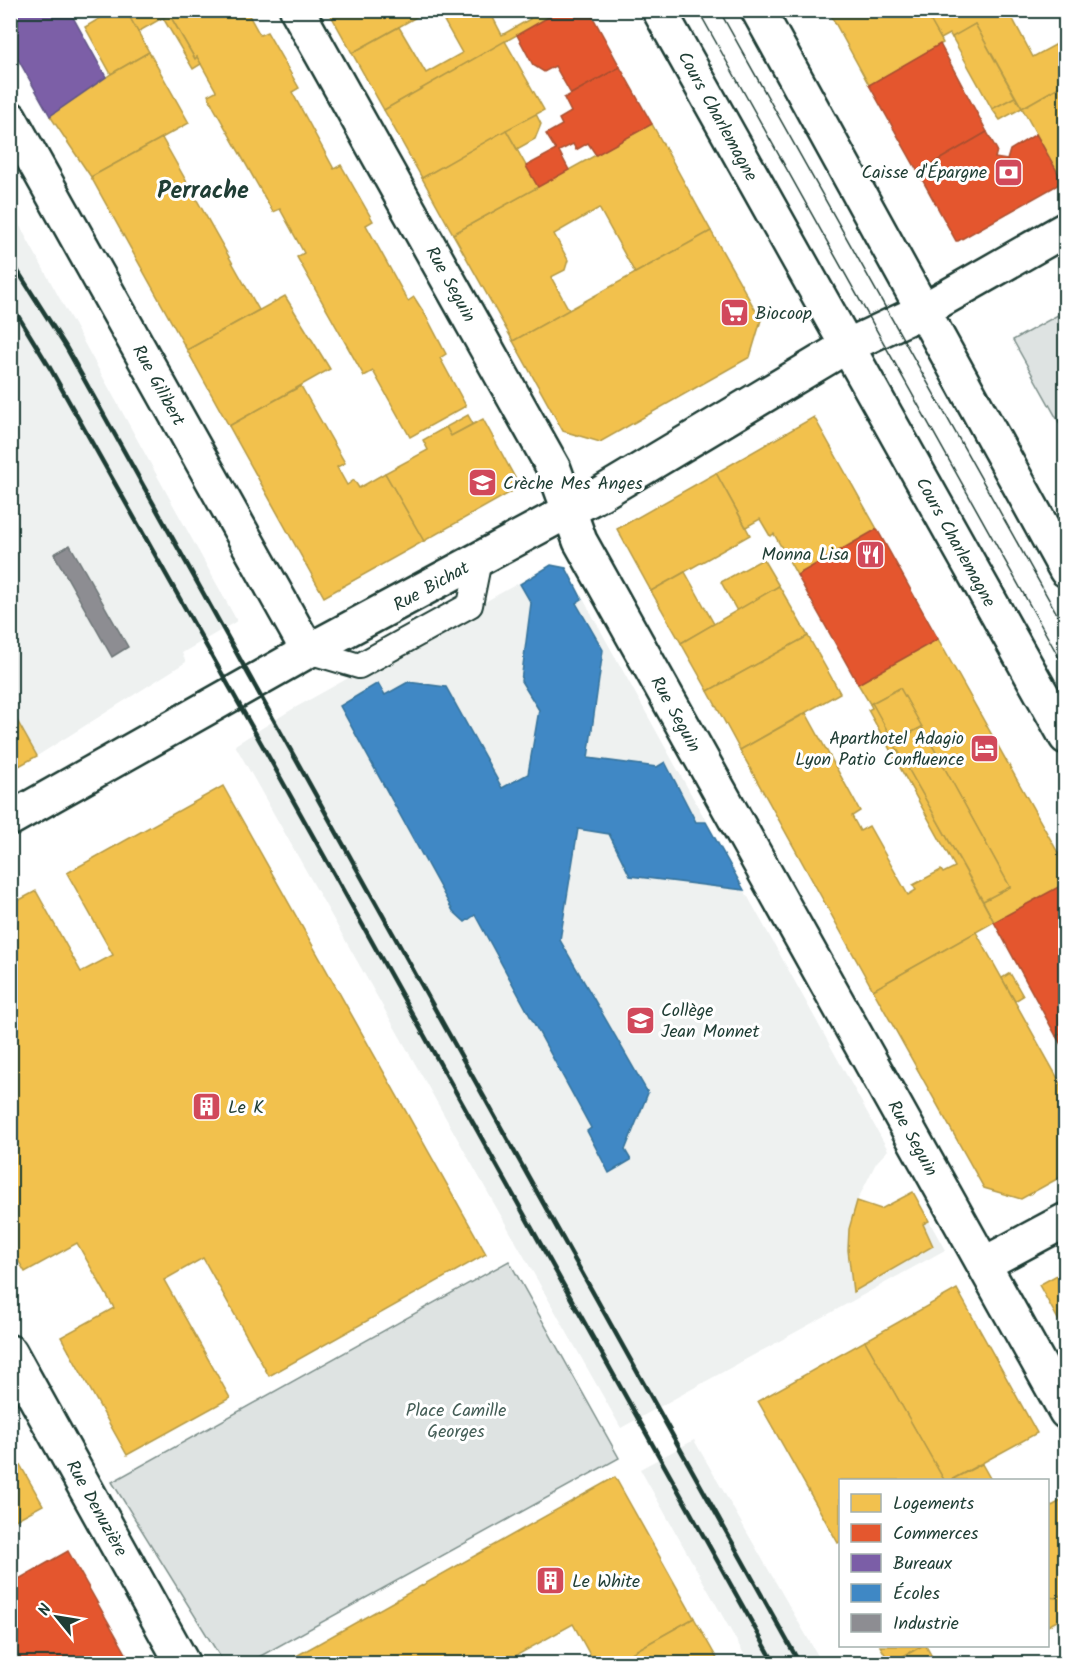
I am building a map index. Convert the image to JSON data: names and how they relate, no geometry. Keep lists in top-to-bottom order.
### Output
{
  "streets": {
    "street": [
      "Cours Charlemagne",
      "Rue Seguin",
      "Rue Gilibert",
      "Rue Bichat",
      "Rue Denuzière"
    ]
  },
  "crossings": [
    ["Cours Charlemagne", "Rue Bichat"],
    ["Rue Seguin", "Rue Bichat"],
    ["Rue Gilibert", "Rue Bichat"]
  ],
  "districts": ["Perrache"],
  "parks": ["Place Camille Georges"],
  "places": {
    "bank": ["Caisse d'Épargne"],
    "supermarket": ["Biocoop"],
    "school or university": ["Crèche Mes Anges", "Collège Jean Monnet"],
    "restaurant": ["Monna Lisa"],
    "hotel": ["Aparthotel Adagio Lyon Patio Confluence"],
    "building": ["Le K", "Le White"]
  },
  "legend": [
    "Logements",
    "Commerces",
    "Bureaux",
    "Écoles",
    "Industrie"
  ],
  "north": "top left"
}
